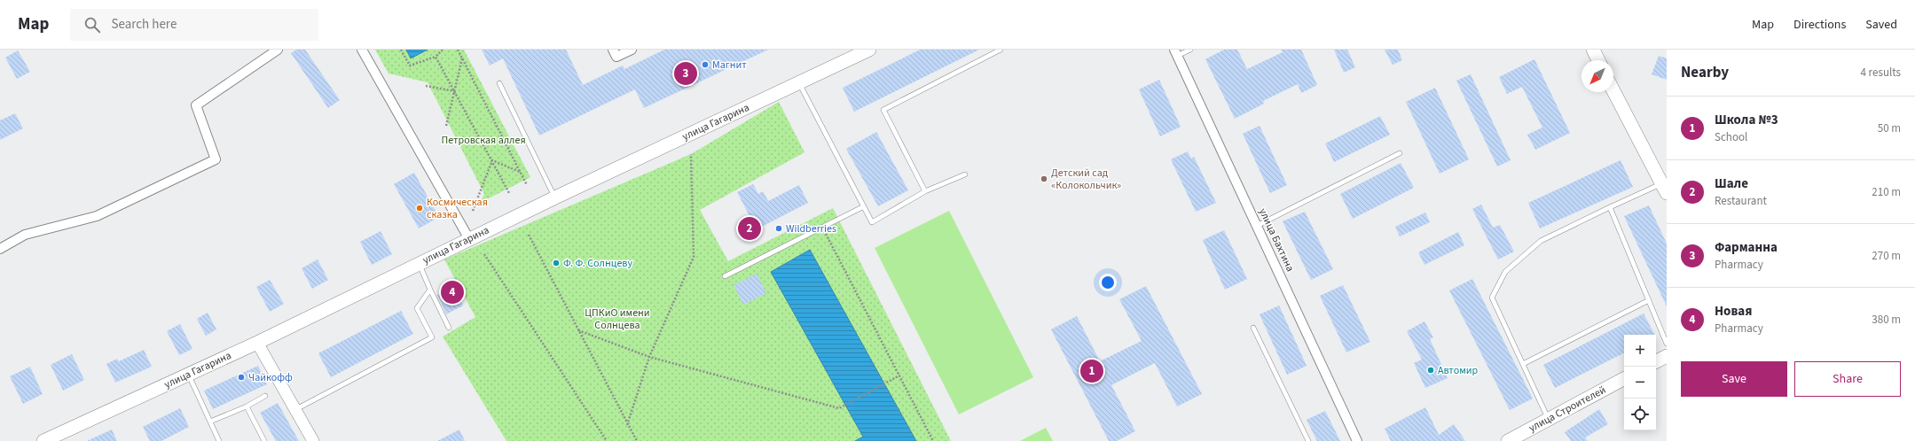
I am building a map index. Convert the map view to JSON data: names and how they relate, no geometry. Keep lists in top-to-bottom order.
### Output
{
  "streets": {
    "main road": ["улица Гагарина", "улица Строителей"],
    "street": ["улица Бахтина"]
  },
  "parks": ["Петровская аллея", "ЦПКиО имени Солнцева"],
  "places": [
    "Магнит",
    "Детский сад «Колокольчик»",
    "Космическая сказка",
    "Wildberries",
    "Ф. Ф. Солнцеву",
    "Автомир",
    "Чайкофф"
  ],
  "north": "bottom left",
  "page": {
    "header": "Map",
    "search": "Search here",
    "nav": ["Map", "Directions", "Saved"],
    "heading": ["Nearby", "4 results"],
    "pins": [
      "3",
      "2",
      "4",
      "1"
    ],
    "list": [
      {
        "mark": "1",
        "name": "Школа №3",
        "note": "School",
        "value": "50 m"
      },
      {
        "mark": "2",
        "name": "Шале",
        "note": "Restaurant",
        "value": "210 m"
      },
      {
        "mark": "3",
        "name": "Фарманна",
        "note": "Pharmacy",
        "value": "270 m"
      },
      {
        "mark": "4",
        "name": "Новая",
        "note": "Pharmacy",
        "value": "380 m"
      }
    ],
    "map_buttons": ["+", "−"],
    "buttons": ["Save", "Share"]
  }
}
